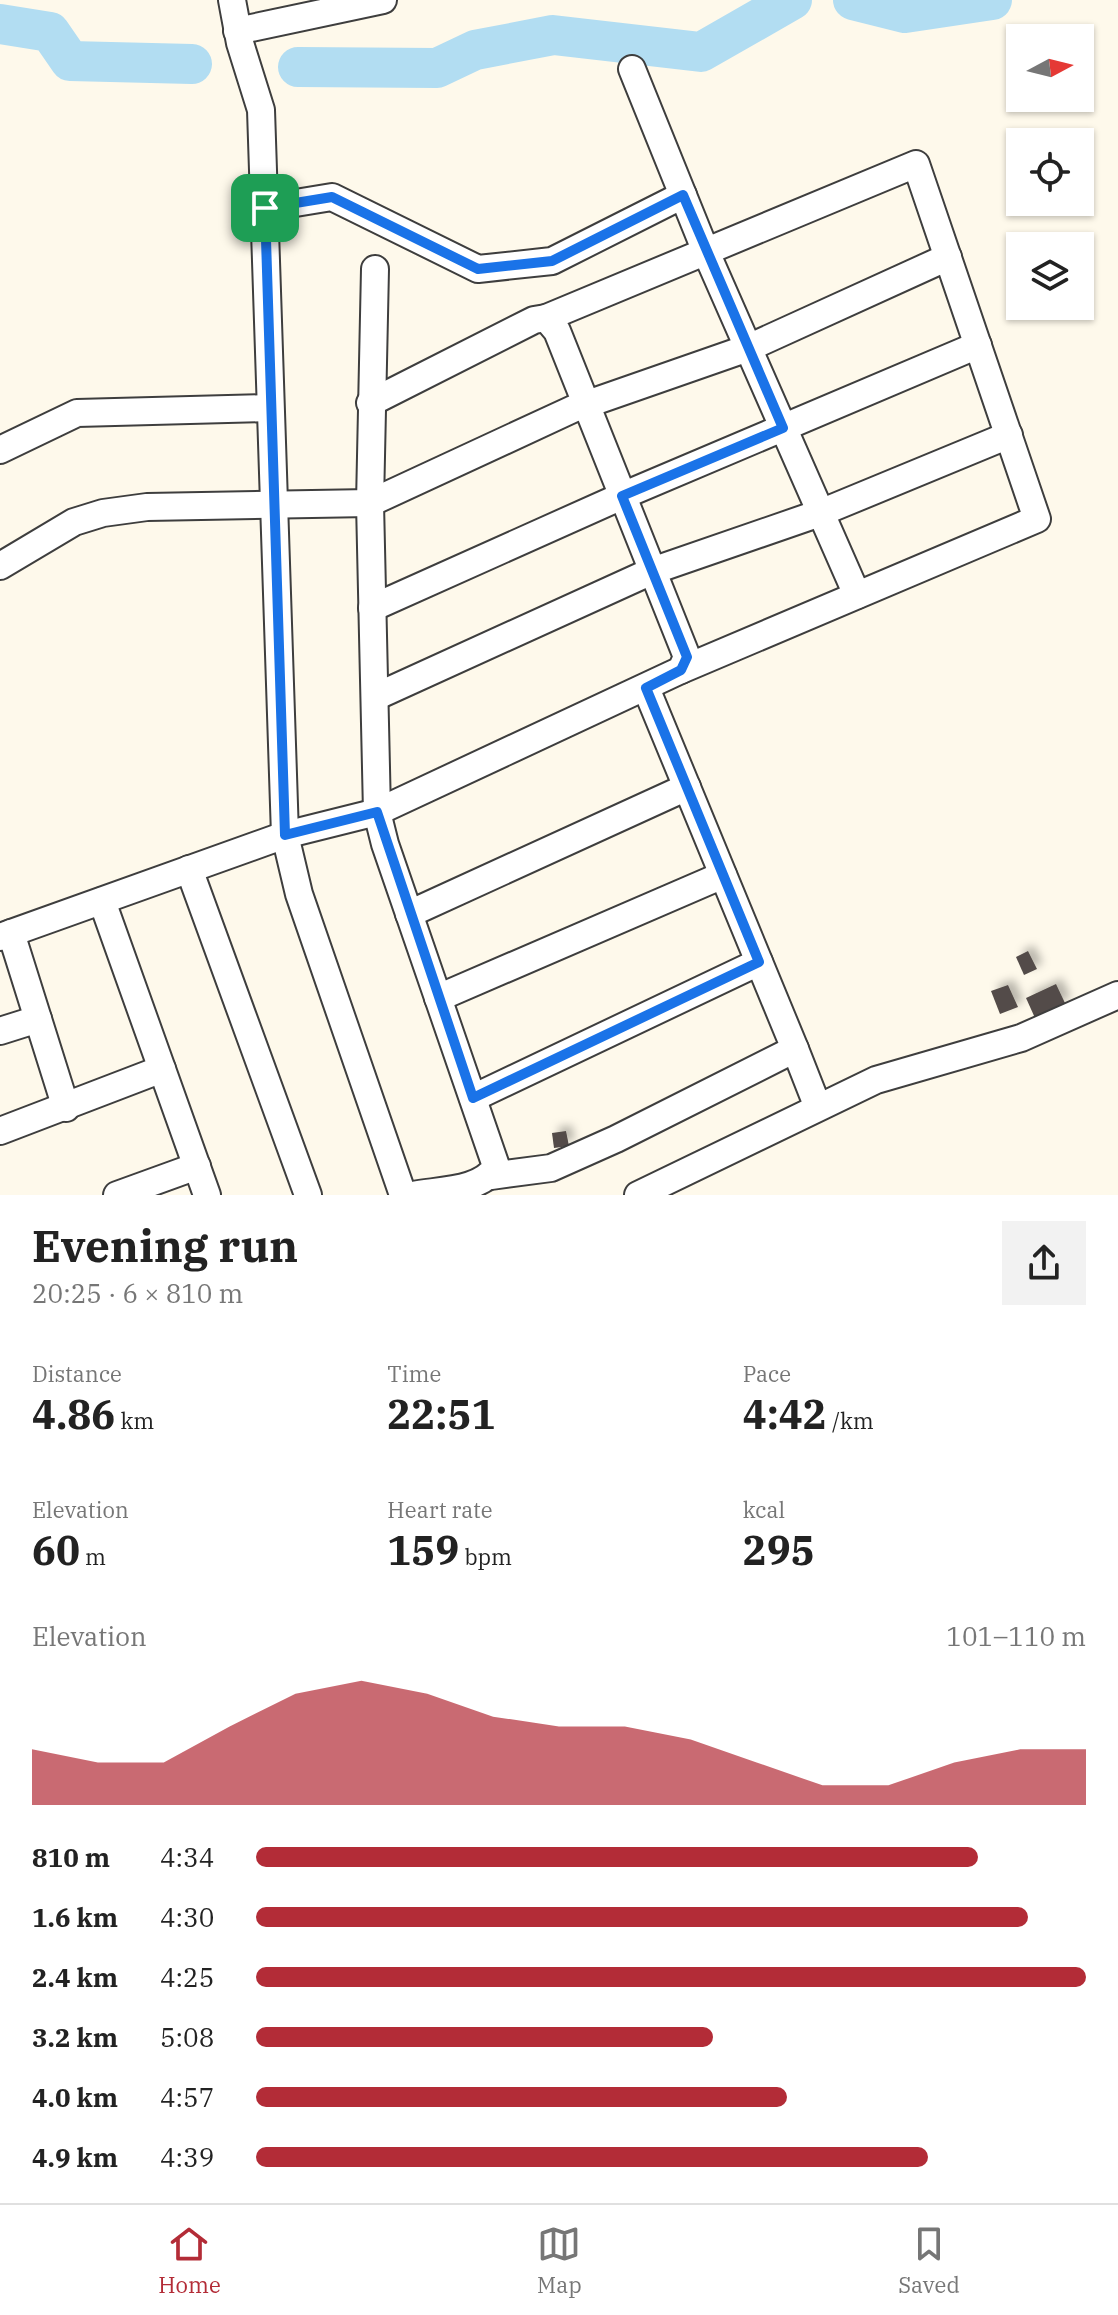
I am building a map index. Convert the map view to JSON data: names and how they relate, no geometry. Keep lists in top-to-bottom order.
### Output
{
  "north": "right",
  "page": {
    "heading": ["Evening run", "20:25 · 6 × 810 m"],
    "stats": [
      ["Distance", "4.86 km"],
      ["Time", "22:51"],
      ["Pace", "4:42 /km"],
      ["Elevation", "60 m"],
      ["Heart rate", "159 bpm"],
      ["kcal", "295"]
    ],
    "chart": ["Elevation", "101–110 m"],
    "list": [
      {
        "name": "810 m",
        "note": "4:34"
      },
      {
        "name": "1.6 km",
        "note": "4:30"
      },
      {
        "name": "2.4 km",
        "note": "4:25"
      },
      {
        "name": "3.2 km",
        "note": "5:08"
      },
      {
        "name": "4.0 km",
        "note": "4:57"
      },
      {
        "name": "4.9 km",
        "note": "4:39"
      }
    ],
    "tabs": ["Home", "Map", "Saved"]
  }
}
